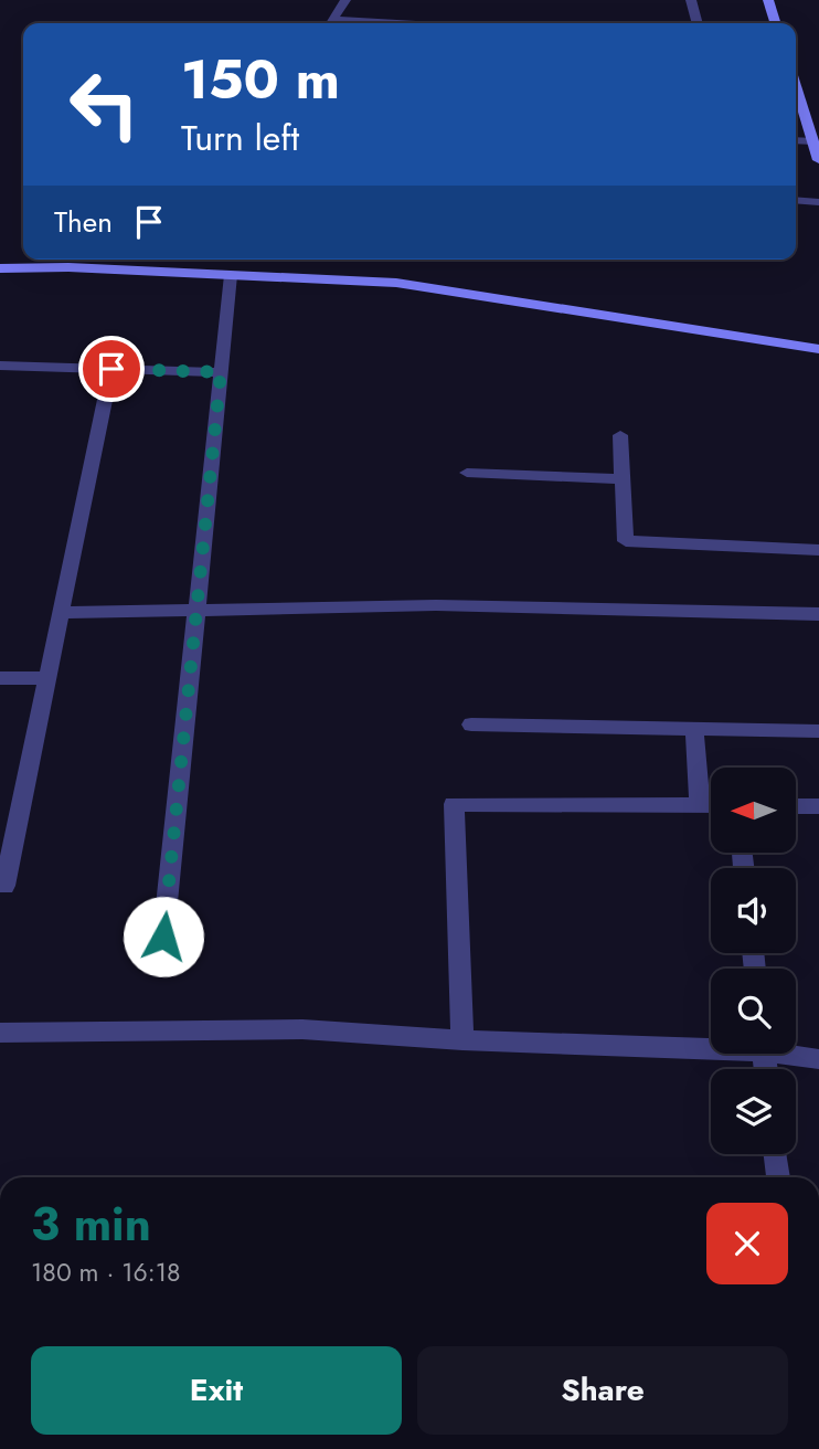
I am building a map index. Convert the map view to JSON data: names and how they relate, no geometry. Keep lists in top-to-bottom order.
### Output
{
  "north": "left",
  "page": {
    "turn": ["150 m", "Turn left"],
    "then": "Then",
    "heading": ["3 min", "180 m · 16:18"],
    "buttons": ["Exit", "Share"]
  }
}
